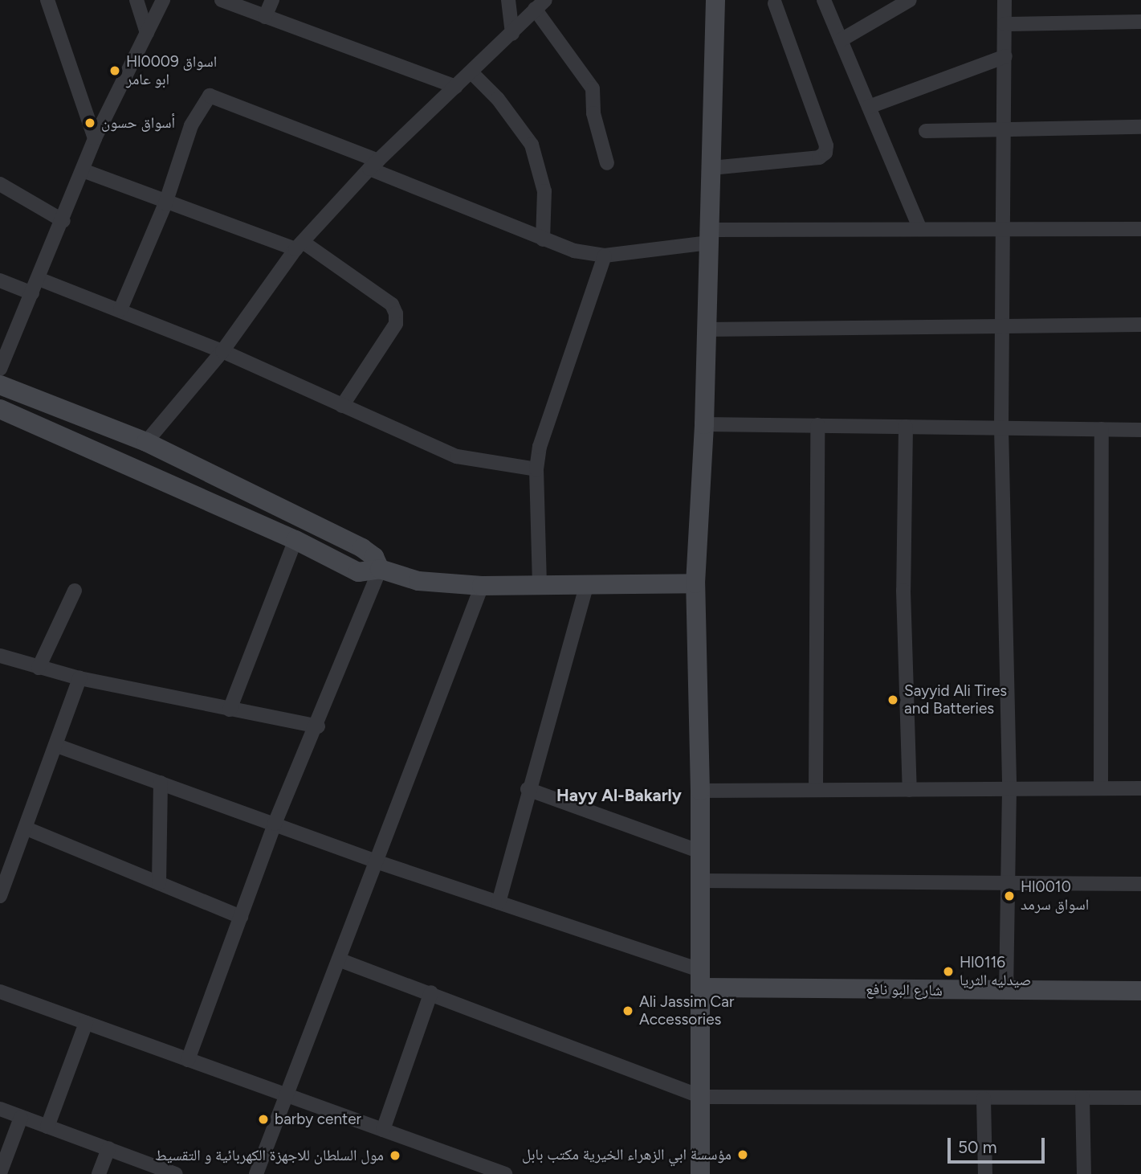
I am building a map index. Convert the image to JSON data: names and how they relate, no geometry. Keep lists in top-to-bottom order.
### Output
{
  "streets": {
    "street": ["شارع البو نافع"]
  },
  "districts": ["Hayy Al-Bakarly"],
  "places": [
    "Hl0009 اسواق ابو عامر",
    "أسواق حسون",
    "Sayyid Ali Tires and Batteries",
    "Hl0010 اسواق سرمد",
    "Hl0116 صيدليه الثريا",
    "Ali Jassim Car Accessories",
    "barby center",
    "مؤسسة ابي الزهراء الخيرية مكتب بابل",
    "مول السلطان للاجهزة الكهربائية و التقسيط"
  ],
  "scale_bar": "50 m"
}
